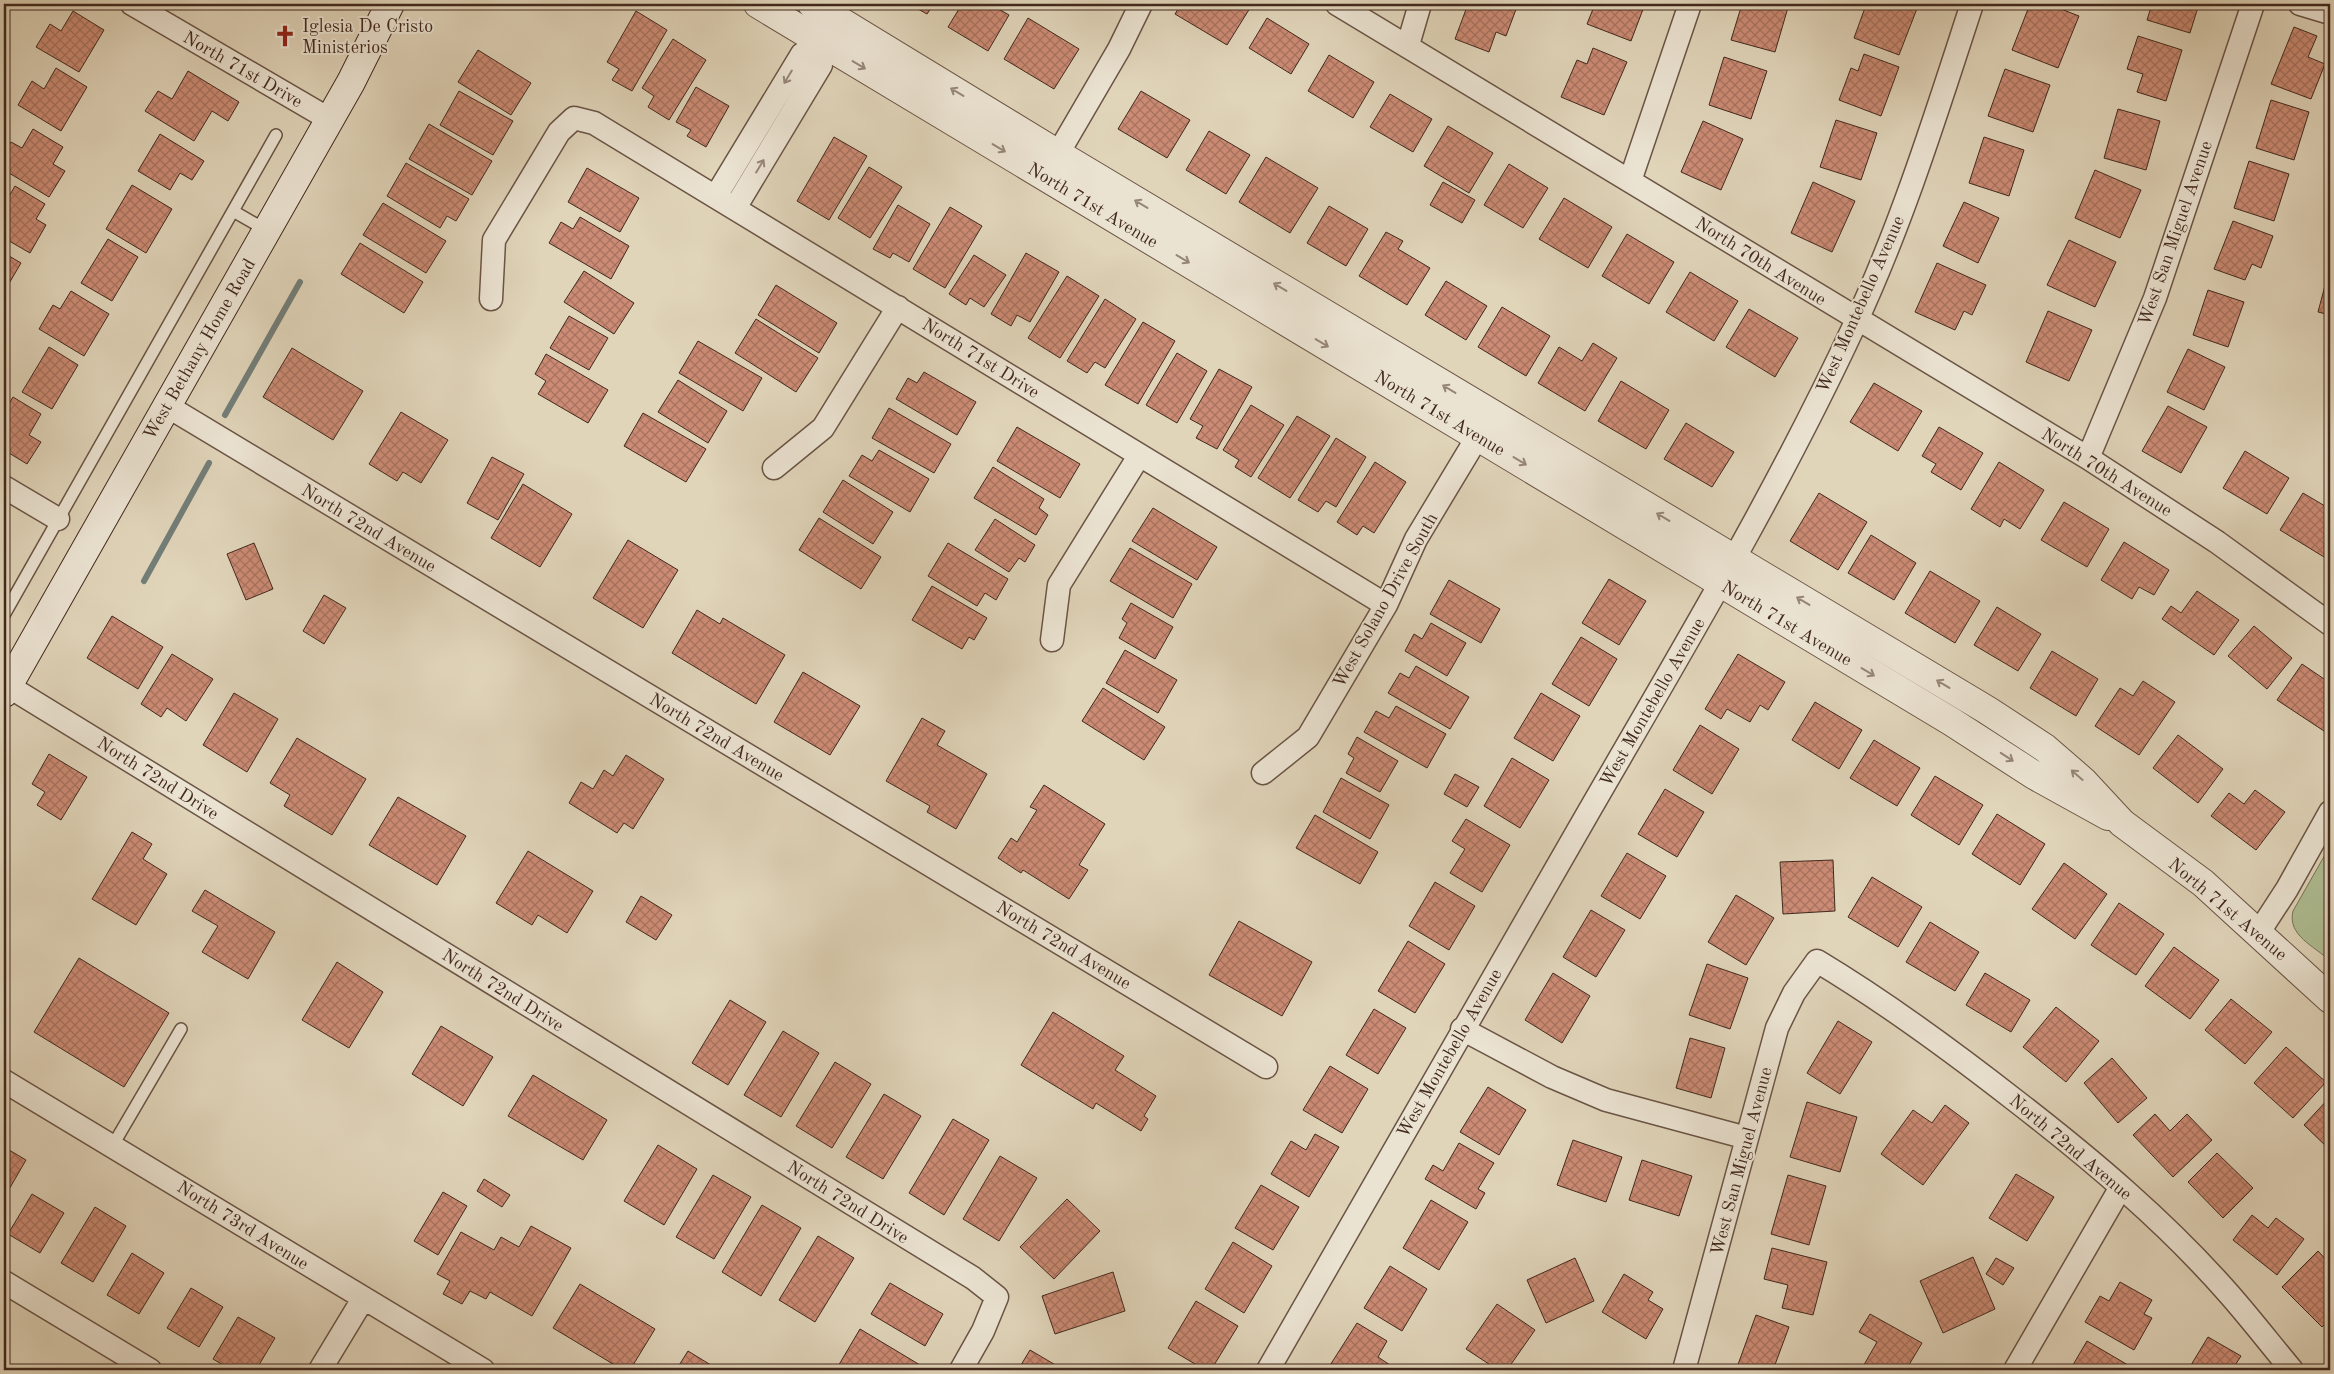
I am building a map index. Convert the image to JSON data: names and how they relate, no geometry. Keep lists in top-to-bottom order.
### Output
{
  "streets": {
    "street": [
      "North 71st Drive",
      "North 71st Avenue",
      "West San Miguel Avenue",
      "North 70th Avenue",
      "West Montebello Avenue",
      "West Bethany Home Road",
      "North 72nd Avenue",
      "West Solano Drive South",
      "North 72nd Drive",
      "North 73rd Avenue"
    ]
  },
  "crossings": [
    ["North 71st Drive", "West Bethany Home Road"],
    ["North 71st Drive", "West Solano Drive South"],
    ["North 71st Avenue", "West Montebello Avenue"],
    ["North 71st Avenue", "West Solano Drive South"],
    ["West San Miguel Avenue", "North 70th Avenue"],
    ["West San Miguel Avenue", "North 72nd Avenue"],
    ["North 70th Avenue", "West Montebello Avenue"],
    ["West Bethany Home Road", "North 72nd Avenue"],
    ["West Bethany Home Road", "North 72nd Drive"]
  ],
  "places": {
    "church": ["Iglesia De Cristo Ministerios"]
  }
}
